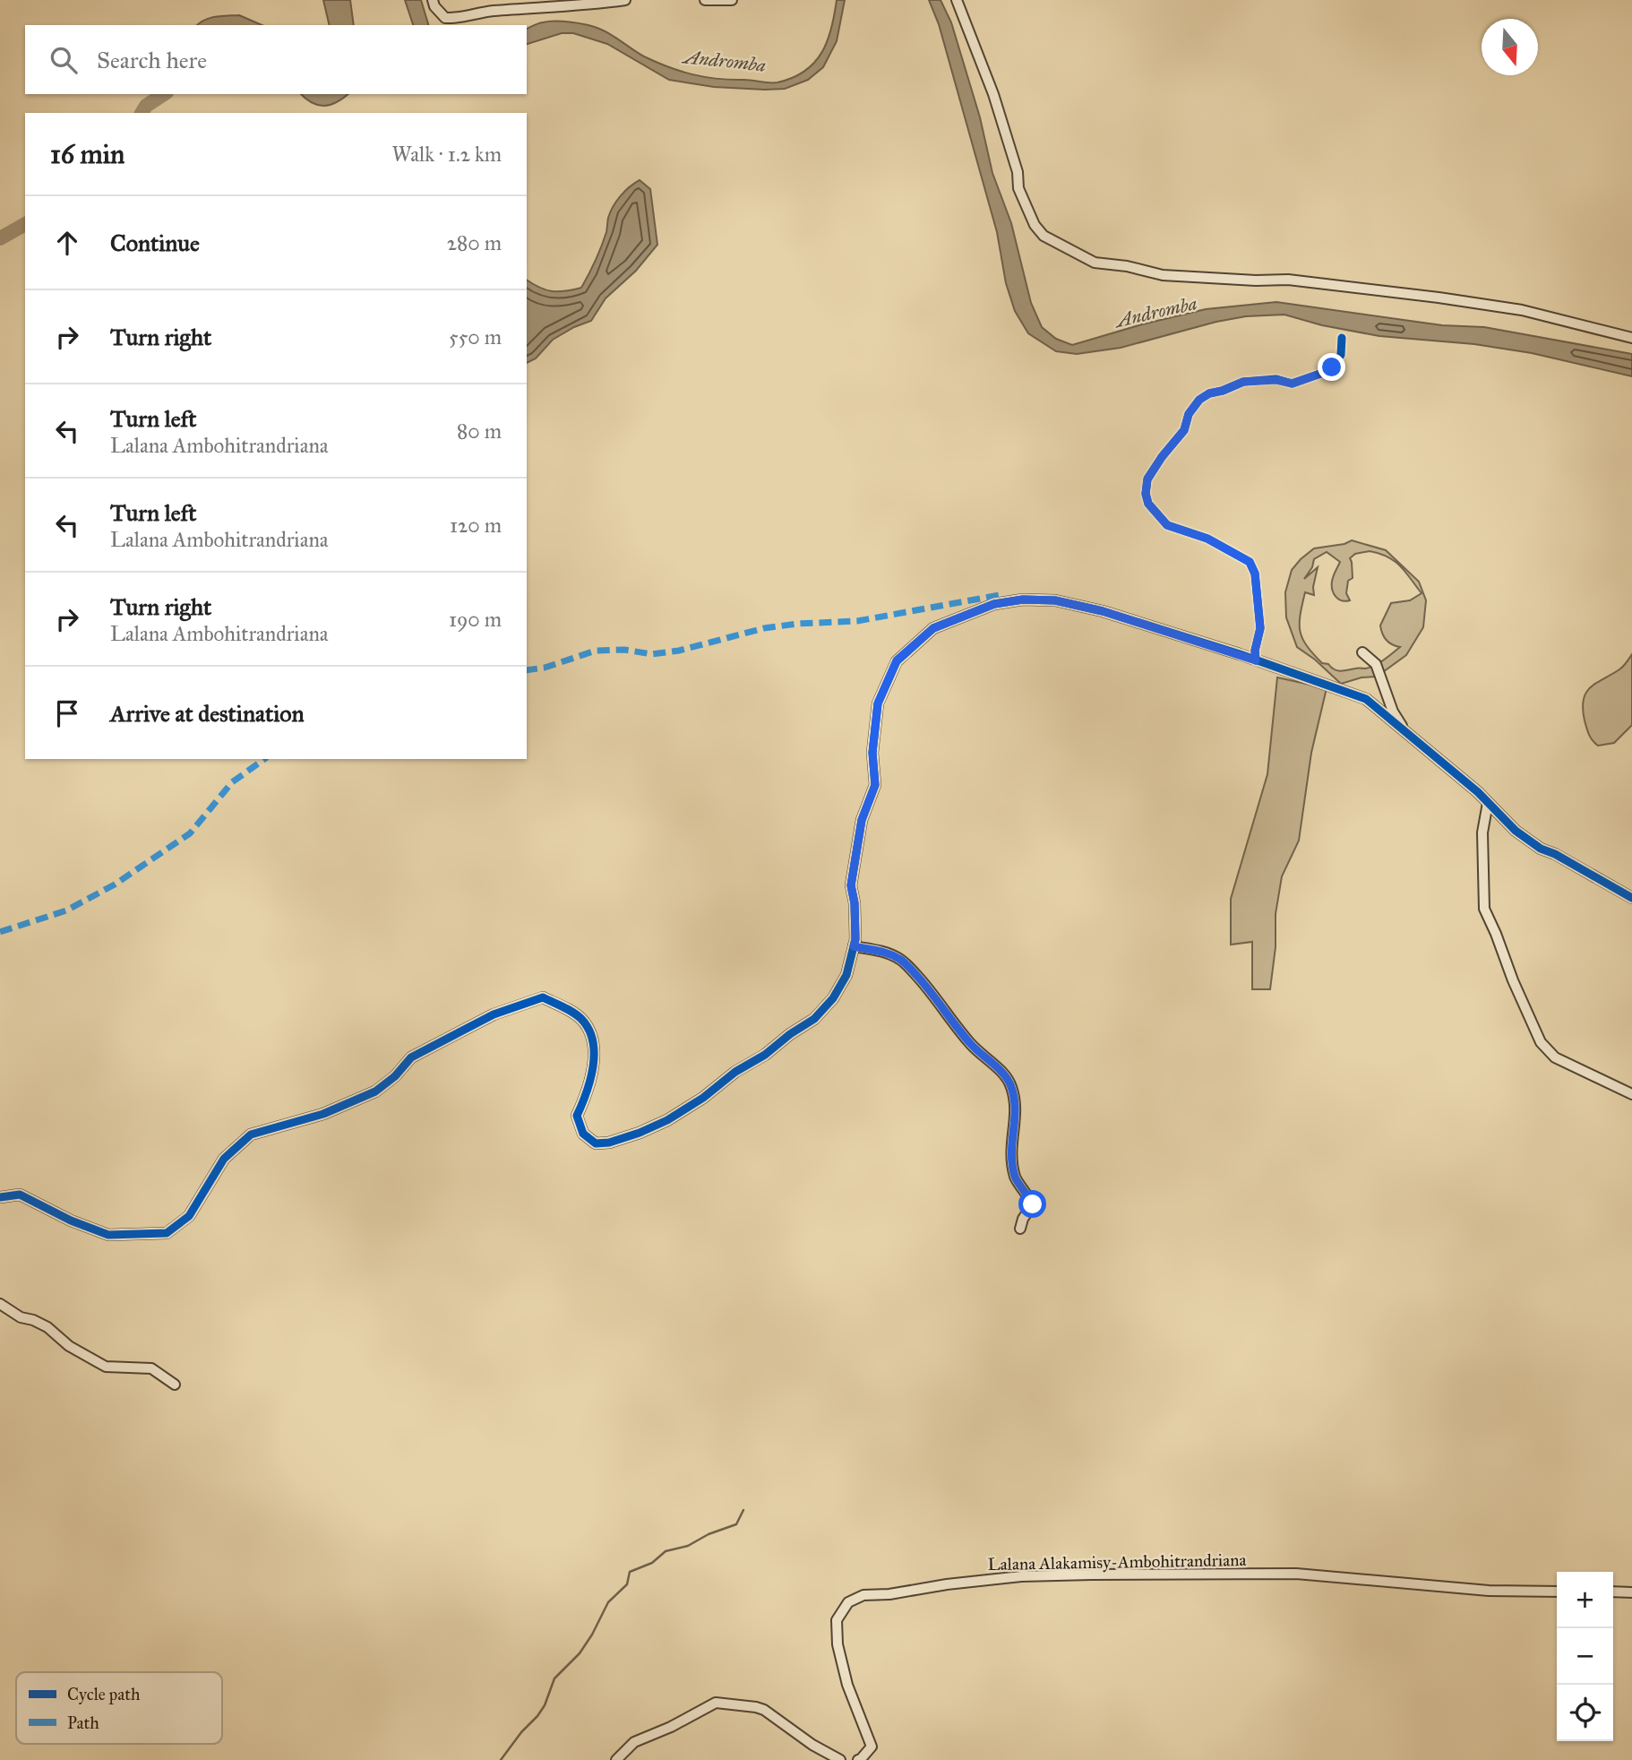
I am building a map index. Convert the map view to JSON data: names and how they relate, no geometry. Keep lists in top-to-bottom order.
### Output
{
  "streets": {
    "street": ["Lalana Alakamisy-Ambohitrandriana"]
  },
  "water": ["Andromba"],
  "legend": ["Cycle path", "Path"],
  "north": "bottom",
  "page": {
    "search": "Search here",
    "heading": ["16 min", "Walk · 1.2 km"],
    "list": [
      ["Continue", "280 m"],
      ["Turn right", "550 m"],
      ["Turn left", "Lalana Ambohitrandriana", "80 m"],
      ["Turn left", "Lalana Ambohitrandriana", "120 m"],
      ["Turn right", "Lalana Ambohitrandriana", "190 m"],
      "Arrive at destination"
    ],
    "map_buttons": ["+", "−"]
  }
}
